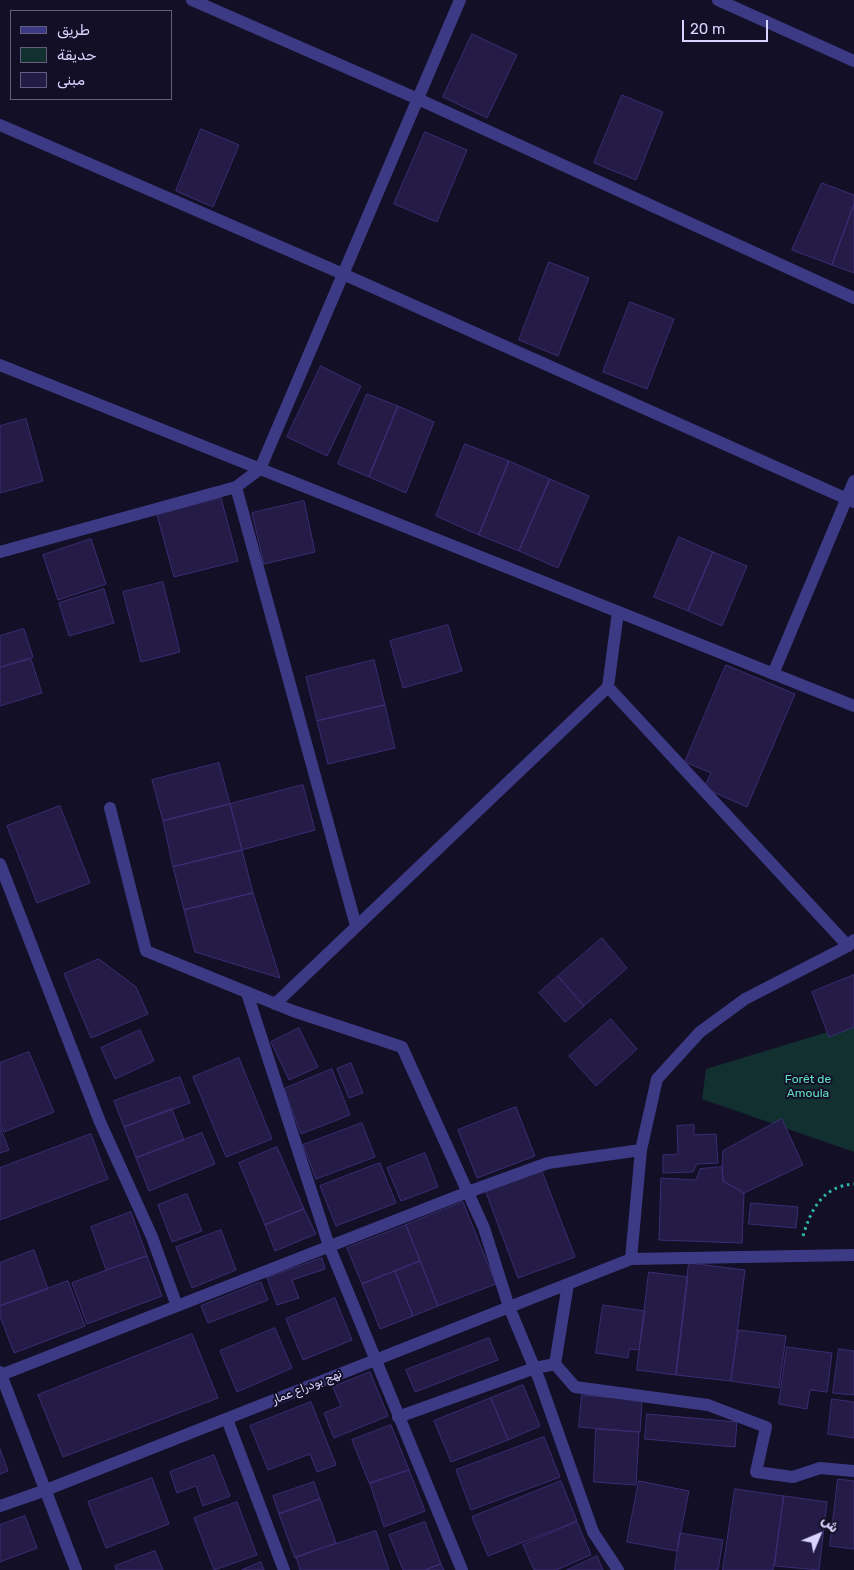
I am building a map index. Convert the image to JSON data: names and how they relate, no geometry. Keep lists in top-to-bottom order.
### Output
{
  "streets": {
    "street": ["نهج بودراع عمار"]
  },
  "parks": ["Forêt de Amoula"],
  "legend": ["طريق", "حديقة", "مبنى"],
  "scale_bar": "20 m",
  "north": "top right"
}
